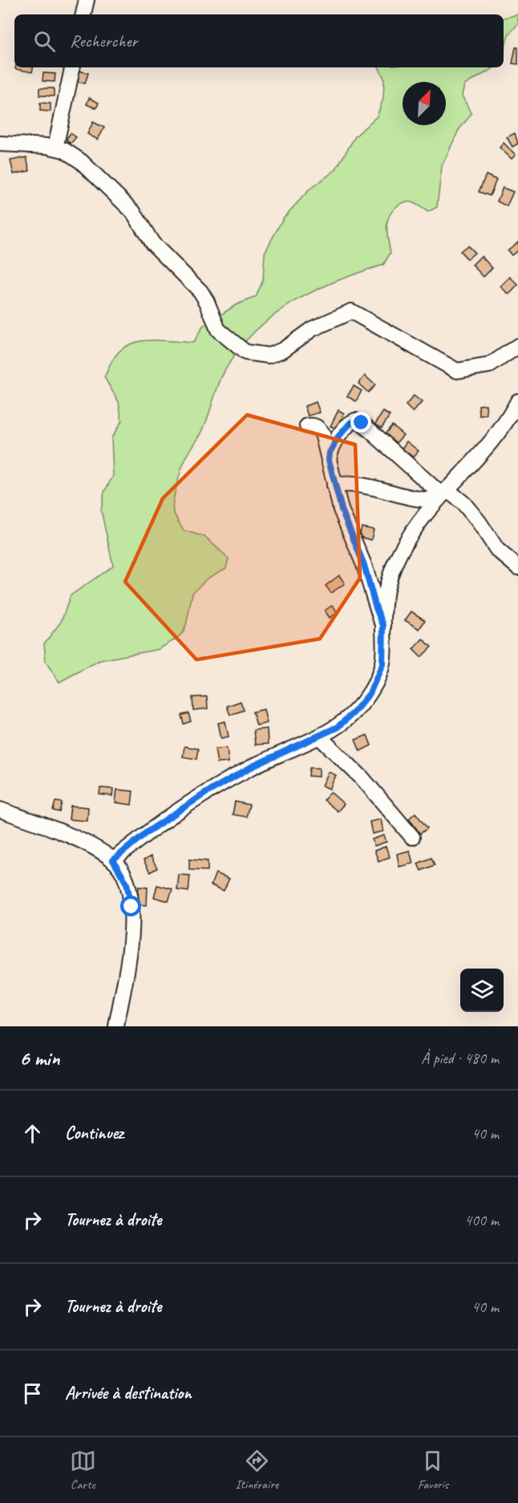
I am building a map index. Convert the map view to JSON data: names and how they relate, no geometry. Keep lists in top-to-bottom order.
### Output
{
  "north": "top right",
  "page": {
    "search": "Rechercher",
    "heading": ["6 min", "À pied · 480 m"],
    "list": [
      ["Continuez", "40 m"],
      ["Tournez à droite", "400 m"],
      ["Tournez à droite", "40 m"],
      "Arrivée à destination"
    ],
    "nav": ["Carte", "Itinéraire", "Favoris"]
  }
}
